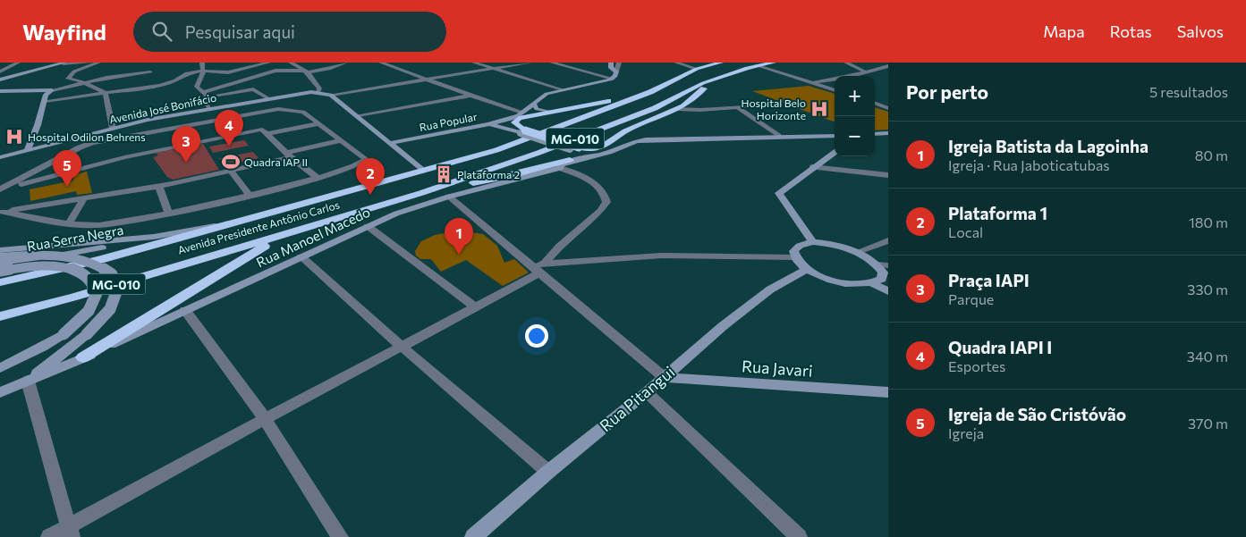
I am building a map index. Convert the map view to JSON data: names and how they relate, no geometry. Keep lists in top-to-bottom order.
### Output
{
  "streets": {
    "highway": ["MG-010", "Avenida Presidente Antônio Carlos"],
    "street": [
      "Avenida José Bonifácio",
      "Rua Popular",
      "Rua Manoel Macedo",
      "Rua Serra Negra",
      "Rua Javari",
      "Rua Pitangui"
    ]
  },
  "crossings": [
    ["Avenida Presidente Antônio Carlos", "Rua Serra Negra"],
    ["Rua Javari", "Rua Pitangui"]
  ],
  "places": {
    "hospital": ["Hospital Belo Horizonte", "Hospital Odilon Behrens"],
    "sports": ["Quadra IAP II"],
    "building": ["Plataforma 2"]
  },
  "page": {
    "header": "Wayfind",
    "search": "Pesquisar aqui",
    "nav": ["Mapa", "Rotas", "Salvos"],
    "heading": ["Por perto", "5 resultados"],
    "map_buttons": ["+", "−"],
    "pins": [
      "4",
      "3",
      "5",
      "2",
      "1"
    ],
    "list": [
      {
        "mark": "1",
        "name": "Igreja Batista da Lagoinha",
        "note": "Igreja · Rua Jaboticatubas",
        "value": "80 m"
      },
      {
        "mark": "2",
        "name": "Plataforma 1",
        "note": "Local",
        "value": "180 m"
      },
      {
        "mark": "3",
        "name": "Praça IAPI",
        "note": "Parque",
        "value": "330 m"
      },
      {
        "mark": "4",
        "name": "Quadra IAPI I",
        "note": "Esportes",
        "value": "340 m"
      },
      {
        "mark": "5",
        "name": "Igreja de São Cristóvão",
        "note": "Igreja",
        "value": "370 m"
      }
    ]
  }
}
